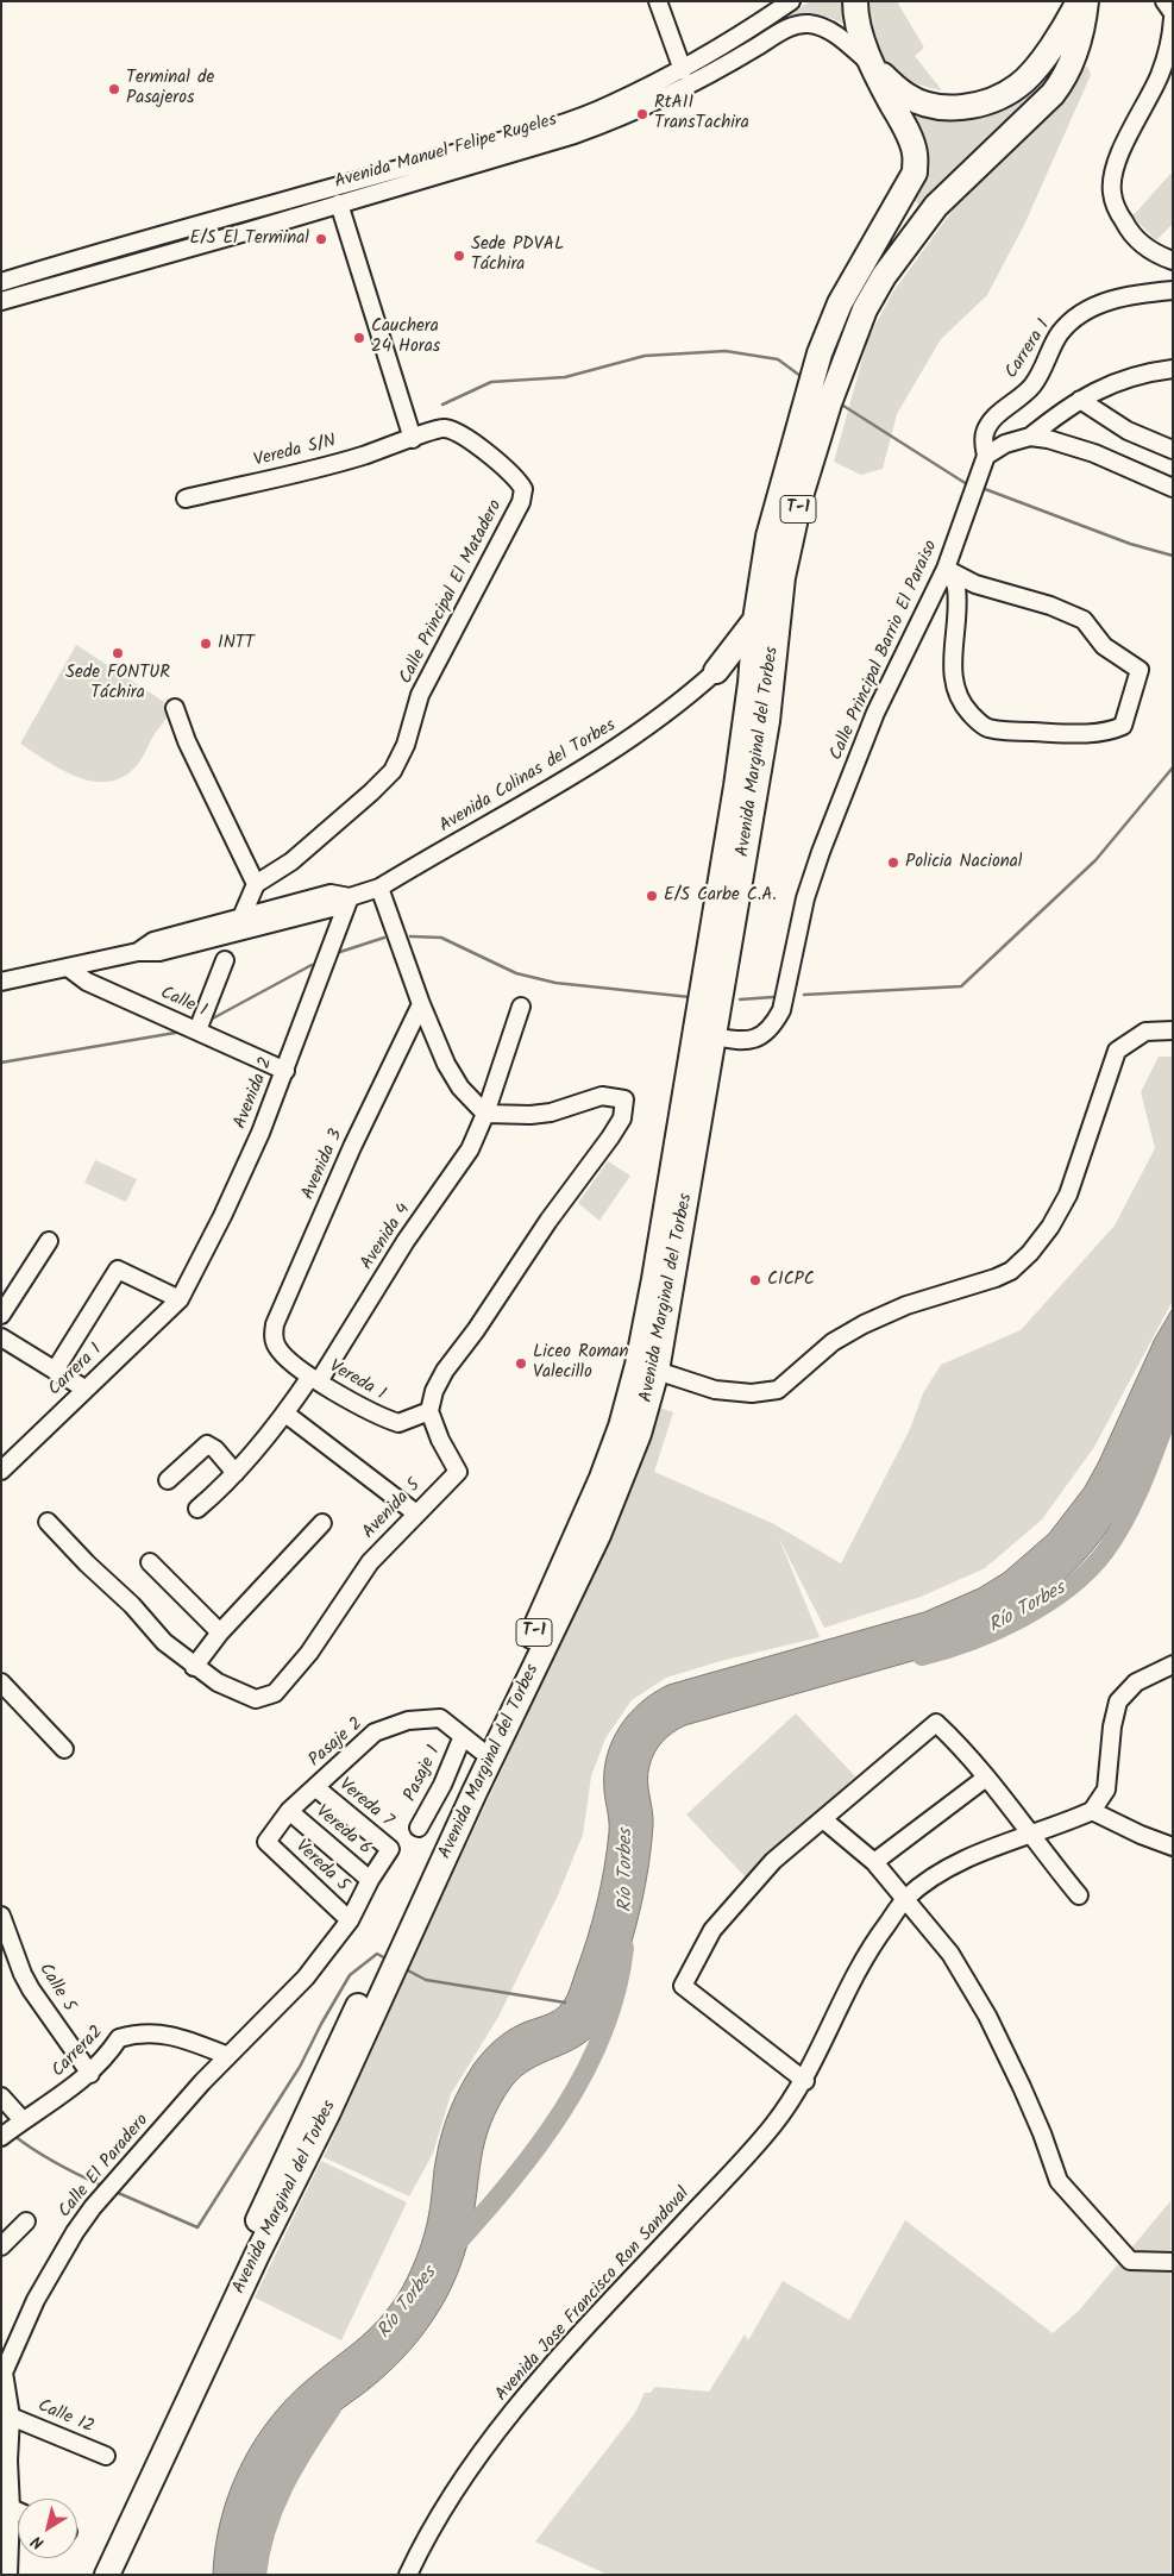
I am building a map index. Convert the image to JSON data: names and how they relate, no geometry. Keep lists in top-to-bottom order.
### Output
{
  "streets": {
    "highway": ["T-1", "Avenida Marginal del Torbes"],
    "street": [
      "Avenida Manuel Felipe Rugeles",
      "Carrera 1",
      "Vereda S/N",
      "Calle Principal El Matadero",
      "Calle Principal Barrio El Paraiso",
      "Avenida Colinas del Torbes",
      "Calle 1",
      "Avenida 2",
      "Avenida 3",
      "Avenida 4",
      "Vereda 1",
      "Avenida 5",
      "Pasaje 2",
      "Pasaje 1",
      "Vereda 7",
      "Vereda 6",
      "Vereda 5",
      "Calle 5",
      "Carrera2",
      "Calle El Paradero",
      "Avenida Jose Francisco Ron Sandoval",
      "Calle 12"
    ]
  },
  "crossings": [
    ["Avenida Manuel Felipe Rugeles", "T-1"],
    ["Avenida Manuel Felipe Rugeles", "Avenida Marginal del Torbes"],
    ["Carrera 1", "Calle Principal Barrio El Paraiso"],
    ["Carrera 1", "Avenida 2"],
    ["Vereda S/N", "Calle Principal El Matadero"],
    ["T-1", "Avenida Marginal del Torbes"],
    ["Calle Principal Barrio El Paraiso", "Avenida Marginal del Torbes"],
    ["Avenida Marginal del Torbes", "Pasaje 2"],
    ["Avenida Marginal del Torbes", "Pasaje 1"],
    ["Avenida Colinas del Torbes", "Calle 1"],
    ["Avenida Colinas del Torbes", "Avenida 2"],
    ["Calle 1", "Avenida 2"],
    ["Avenida 3", "Vereda 1"],
    ["Avenida 4", "Vereda 1"],
    ["Vereda 1", "Avenida 5"],
    ["Pasaje 2", "Pasaje 1"],
    ["Pasaje 2", "Vereda 7"],
    ["Pasaje 2", "Vereda 6"],
    ["Pasaje 2", "Vereda 5"],
    ["Vereda 7", "Calle El Paradero"],
    ["Vereda 6", "Calle El Paradero"],
    ["Vereda 5", "Calle El Paradero"],
    ["Calle 5", "Carrera2"],
    ["Carrera2", "Calle El Paradero"],
    ["Calle El Paradero", "Calle 12"]
  ],
  "water": ["Río Torbes"],
  "places": [
    "Terminal de Pasajeros",
    "RtA11 TransTachira",
    "E/S El Terminal",
    "Sede PDVAL Táchira",
    "Cauchera 24 Horas",
    "INTT",
    "Sede FONTUR Táchira",
    "Policia Nacional",
    "E/S Carbe C.A.",
    "CICPC",
    "Liceo Roman Valecillo"
  ],
  "north": "bottom left"
}
